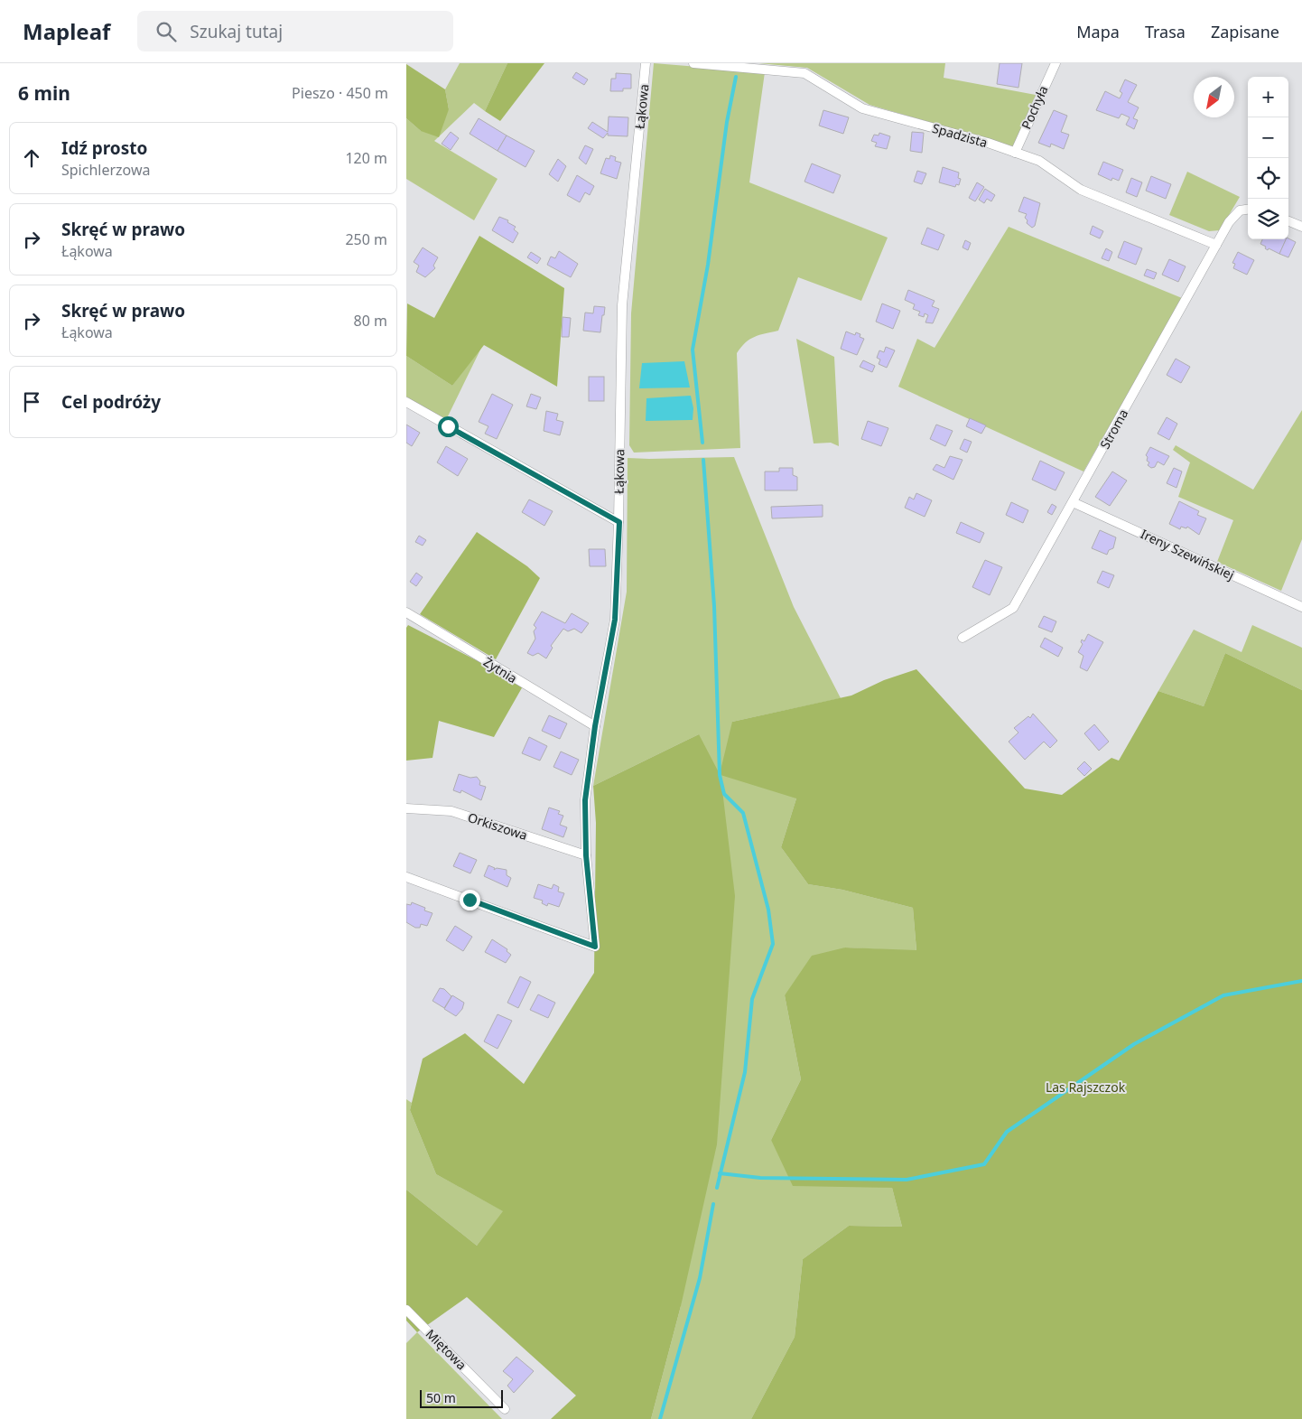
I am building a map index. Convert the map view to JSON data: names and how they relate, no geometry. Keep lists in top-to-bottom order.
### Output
{
  "streets": {
    "street": [
      "Łąkowa",
      "Pochyła",
      "Spadzista",
      "Stroma",
      "Ireny Szewińskiej",
      "Żytnia",
      "Orkiszowa",
      "Miętowa"
    ]
  },
  "crossings": [
    ["Łąkowa", "Żytnia"],
    ["Łąkowa", "Orkiszowa"],
    ["Pochyła", "Spadzista"],
    ["Spadzista", "Stroma"],
    ["Stroma", "Ireny Szewińskiej"]
  ],
  "parks": ["Las Rajszczok"],
  "scale_bar": "50 m",
  "north": "bottom left",
  "page": {
    "header": "Mapleaf",
    "search": "Szukaj tutaj",
    "nav": ["Mapa", "Trasa", "Zapisane"],
    "heading": ["6 min", "Pieszo · 450 m"],
    "map_buttons": ["+", "−"],
    "list": [
      ["Idź prosto", "Spichlerzowa", "120 m"],
      ["Skręć w prawo", "Łąkowa", "250 m"],
      ["Skręć w prawo", "Łąkowa", "80 m"],
      "Cel podróży"
    ],
    "scale": "50 m"
  }
}
